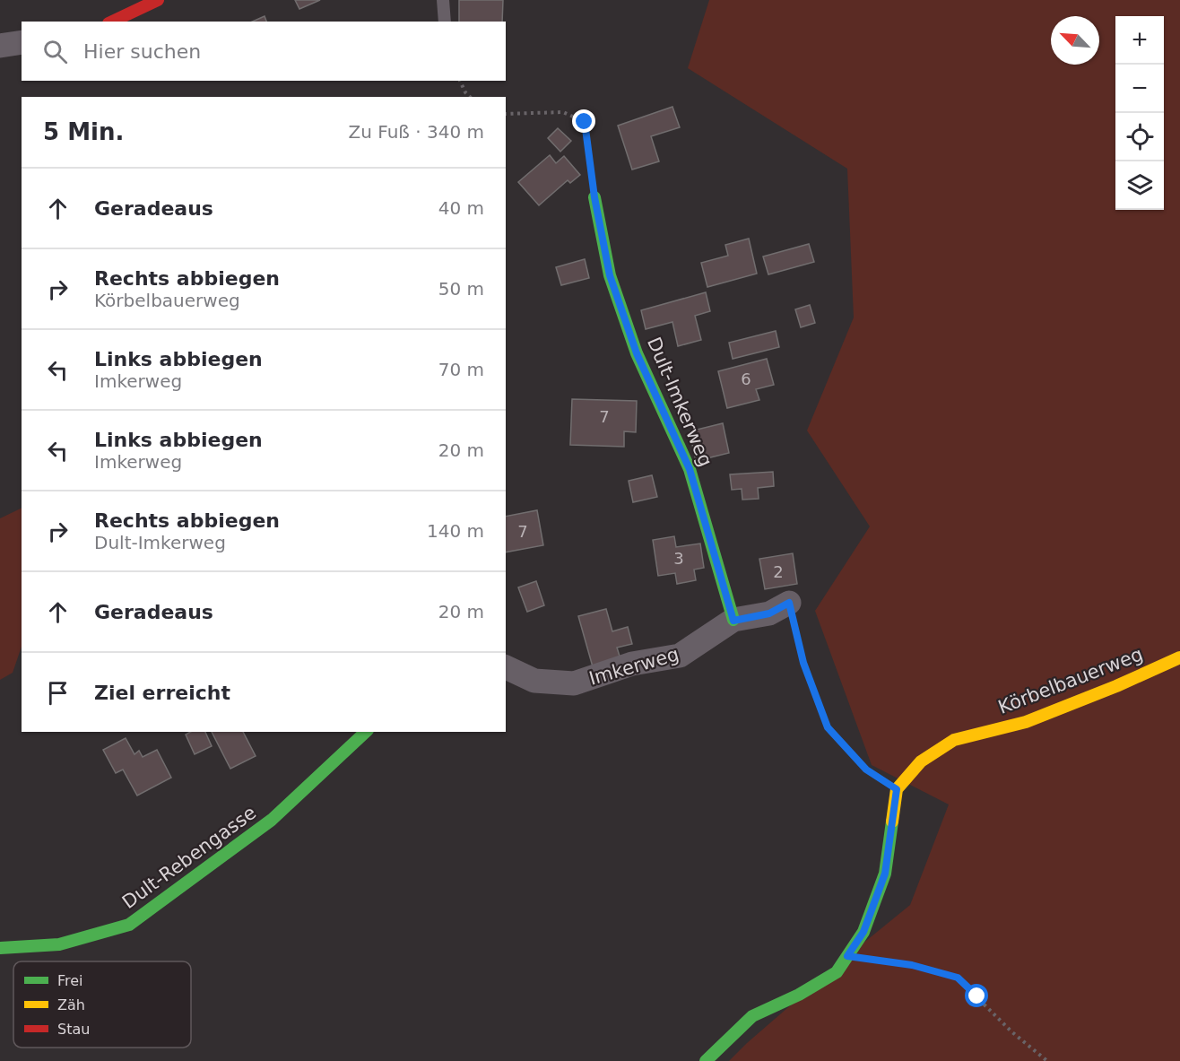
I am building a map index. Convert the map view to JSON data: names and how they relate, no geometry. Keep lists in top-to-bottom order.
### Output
{
  "streets": {
    "street": [
      "Dult-Imkerweg",
      "Imkerweg",
      "Körbelbauerweg",
      "Dult-Rebengasse"
    ]
  },
  "crossings": [
    ["Dult-Imkerweg", "Imkerweg"]
  ],
  "house_numbers": [
    "6",
    "7",
    "7",
    "3",
    "2"
  ],
  "legend": ["Frei", "Zäh", "Stau"],
  "north": "top left",
  "page": {
    "map_buttons": ["+", "−"],
    "search": "Hier suchen",
    "heading": ["5 Min.", "Zu Fuß · 340 m"],
    "list": [
      ["Geradeaus", "40 m"],
      ["Rechts abbiegen", "Körbelbauerweg", "50 m"],
      ["Links abbiegen", "Imkerweg", "70 m"],
      ["Links abbiegen", "Imkerweg", "20 m"],
      ["Rechts abbiegen", "Dult-Imkerweg", "140 m"],
      ["Geradeaus", "20 m"],
      "Ziel erreicht"
    ]
  }
}
